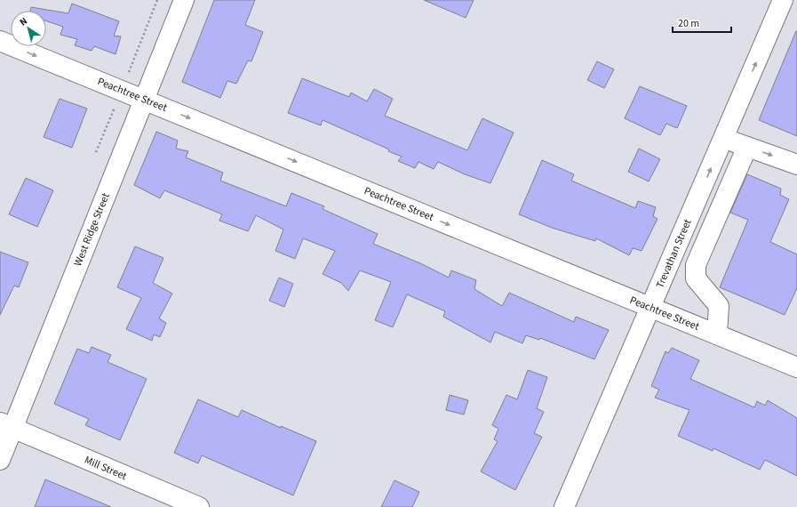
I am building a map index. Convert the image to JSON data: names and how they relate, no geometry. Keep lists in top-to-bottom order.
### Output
{
  "streets": {
    "street": [
      "Peachtree Street",
      "West Ridge Street",
      "Trevathan Street",
      "Mill Street"
    ]
  },
  "crossings": [
    ["Peachtree Street", "West Ridge Street"],
    ["Peachtree Street", "Trevathan Street"],
    ["West Ridge Street", "Mill Street"]
  ],
  "one_way": ["Peachtree Street"],
  "scale_bar": "20 m",
  "north": "top left"
}
